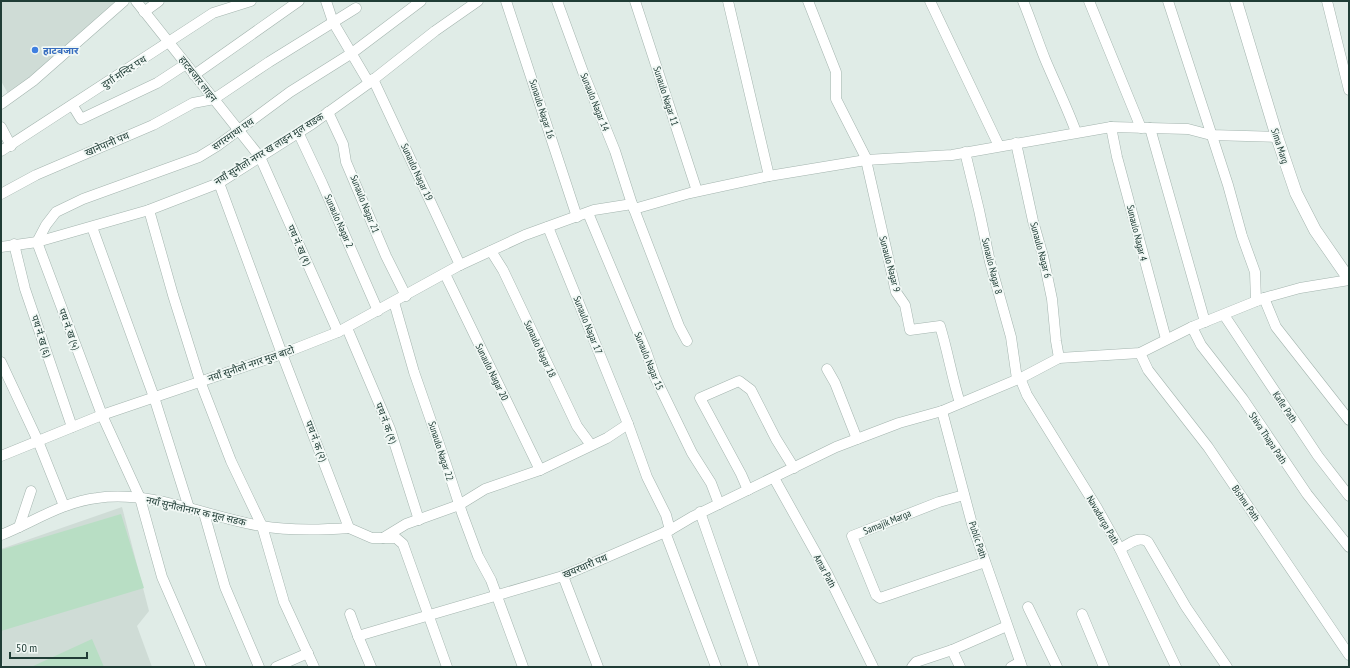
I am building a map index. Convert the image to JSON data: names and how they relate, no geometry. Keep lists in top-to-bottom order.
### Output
{
  "streets": {
    "street": [
      "दुर्गा मन्दिर पथ",
      "हाटबजार लाइन",
      "Sunaulo Nagar 11",
      "Sunaulo Nagar 14",
      "Sunaulo Nagar 16",
      "सगरमाथा पथ",
      "खानेपानी पथ",
      "Sima Marg",
      "नयाँ सुनौलो नगर ख लाइन मुल सडक",
      "Sunaulo Nagar 19",
      "Sunaulo Nagar 21",
      "Sunaulo Nagar 2",
      "Sunaulo Nagar 4",
      "पथ नं. ख (१)",
      "Sunaulo Nagar 6",
      "Sunaulo Nagar 9",
      "Sunaulo Nagar 8",
      "Sunaulo Nagar 17",
      "पथ नं. ख (५)",
      "पथ नं. ख (६)",
      "Sunaulo Nagar 18",
      "Sunaulo Nagar 15",
      "नयाँ सुनौलो नगर मुल बाटो",
      "Sunaulo Nagar 20",
      "Kafle Path",
      "पथ नं. क (१)",
      "Shiva Thapa Path",
      "पथ नं. क (२)",
      "Sunaulo Nagar 22",
      "Bishnu Path",
      "नयाँ सुनौलोनगर क मूल सडक",
      "Navadurga Path",
      "Samajik Marga",
      "Public Path",
      "खयरघारी पथ",
      "Amar Path"
    ]
  },
  "crossings": [
    ["दुर्गा मन्दिर पथ", "हाटबजार लाइन"],
    ["हाटबजार लाइन", "सगरमाथा पथ"],
    ["हाटबजार लाइन", "खानेपानी पथ"],
    ["हाटबजार लाइन", "नयाँ सुनौलो नगर ख लाइन मुल सडक"],
    ["हाटबजार लाइन", "पथ नं. ख (१)"],
    ["Sunaulo Nagar 11", "नयाँ सुनौलो नगर मुल बाटो"],
    ["Sunaulo Nagar 14", "नयाँ सुनौलो नगर मुल बाटो"],
    ["Sunaulo Nagar 16", "नयाँ सुनौलो नगर मुल बाटो"],
    ["सगरमाथा पथ", "नयाँ सुनौलो नगर ख लाइन मुल सडक"],
    ["सगरमाथा पथ", "Sunaulo Nagar 19"],
    ["सगरमाथा पथ", "पथ नं. ख (५)"],
    ["Sima Marg", "नयाँ सुनौलो नगर मुल बाटो"],
    ["नयाँ सुनौलो नगर ख लाइन मुल सडक", "Sunaulo Nagar 19"],
    ["नयाँ सुनौलो नगर ख लाइन मुल सडक", "Sunaulo Nagar 21"],
    ["नयाँ सुनौलो नगर ख लाइन मुल सडक", "Sunaulo Nagar 2"],
    ["नयाँ सुनौलो नगर ख लाइन मुल सडक", "पथ नं. ख (१)"],
    ["नयाँ सुनौलो नगर ख लाइन मुल सडक", "पथ नं. ख (५)"],
    ["नयाँ सुनौलो नगर ख लाइन मुल सडक", "पथ नं. ख (६)"],
    ["नयाँ सुनौलो नगर ख लाइन मुल सडक", "पथ नं. क (२)"],
    ["Sunaulo Nagar 19", "नयाँ सुनौलो नगर मुल बाटो"],
    ["Sunaulo Nagar 21", "नयाँ सुनौलो नगर मुल बाटो"],
    ["Sunaulo Nagar 2", "नयाँ सुनौलो नगर मुल बाटो"],
    ["Sunaulo Nagar 4", "नयाँ सुनौलो नगर मुल बाटो"],
    ["पथ नं. ख (१)", "नयाँ सुनौलो नगर मुल बाटो"],
    ["पथ नं. ख (१)", "पथ नं. क (१)"],
    ["Sunaulo Nagar 6", "नयाँ सुनौलो नगर मुल बाटो"],
    ["Sunaulo Nagar 6", "खयरघारी पथ"],
    ["Sunaulo Nagar 9", "नयाँ सुनौलो नगर मुल बाटो"],
    ["Sunaulo Nagar 9", "खयरघारी पथ"],
    ["Sunaulo Nagar 8", "नयाँ सुनौलो नगर मुल बाटो"],
    ["Sunaulo Nagar 8", "Navadurga Path"],
    ["Sunaulo Nagar 8", "खयरघारी पथ"],
    ["Sunaulo Nagar 17", "नयाँ सुनौलो नगर मुल बाटो"],
    ["Sunaulo Nagar 17", "खयरघारी पथ"],
    ["पथ नं. ख (५)", "नयाँ सुनौलो नगर मुल बाटो"],
    ["पथ नं. ख (५)", "नयाँ सुनौलोनगर क मूल सडक"],
    ["पथ नं. ख (६)", "नयाँ सुनौलो नगर मुल बाटो"],
    ["Sunaulo Nagar 18", "नयाँ सुनौलो नगर मुल बाटो"],
    ["Sunaulo Nagar 15", "नयाँ सुनौलो नगर मुल बाटो"],
    ["Sunaulo Nagar 15", "खयरघारी पथ"],
    ["नयाँ सुनौलो नगर मुल बाटो", "Sunaulo Nagar 20"],
    ["नयाँ सुनौलो नगर मुल बाटो", "पथ नं. क (१)"],
    ["नयाँ सुनौलो नगर मुल बाटो", "पथ नं. क (२)"],
    ["नयाँ सुनौलो नगर मुल बाटो", "Sunaulo Nagar 22"],
    ["पथ नं. क (२)", "नयाँ सुनौलोनगर क मूल सडक"],
    ["Sunaulo Nagar 22", "खयरघारी पथ"],
    ["Navadurga Path", "खयरघारी पथ"],
    ["Samajik Marga", "Public Path"],
    ["Public Path", "खयरघारी पथ"],
    ["खयरघारी पथ", "Amar Path"]
  ],
  "places": ["हाटबजार"],
  "scale_bar": "50 m"
}
